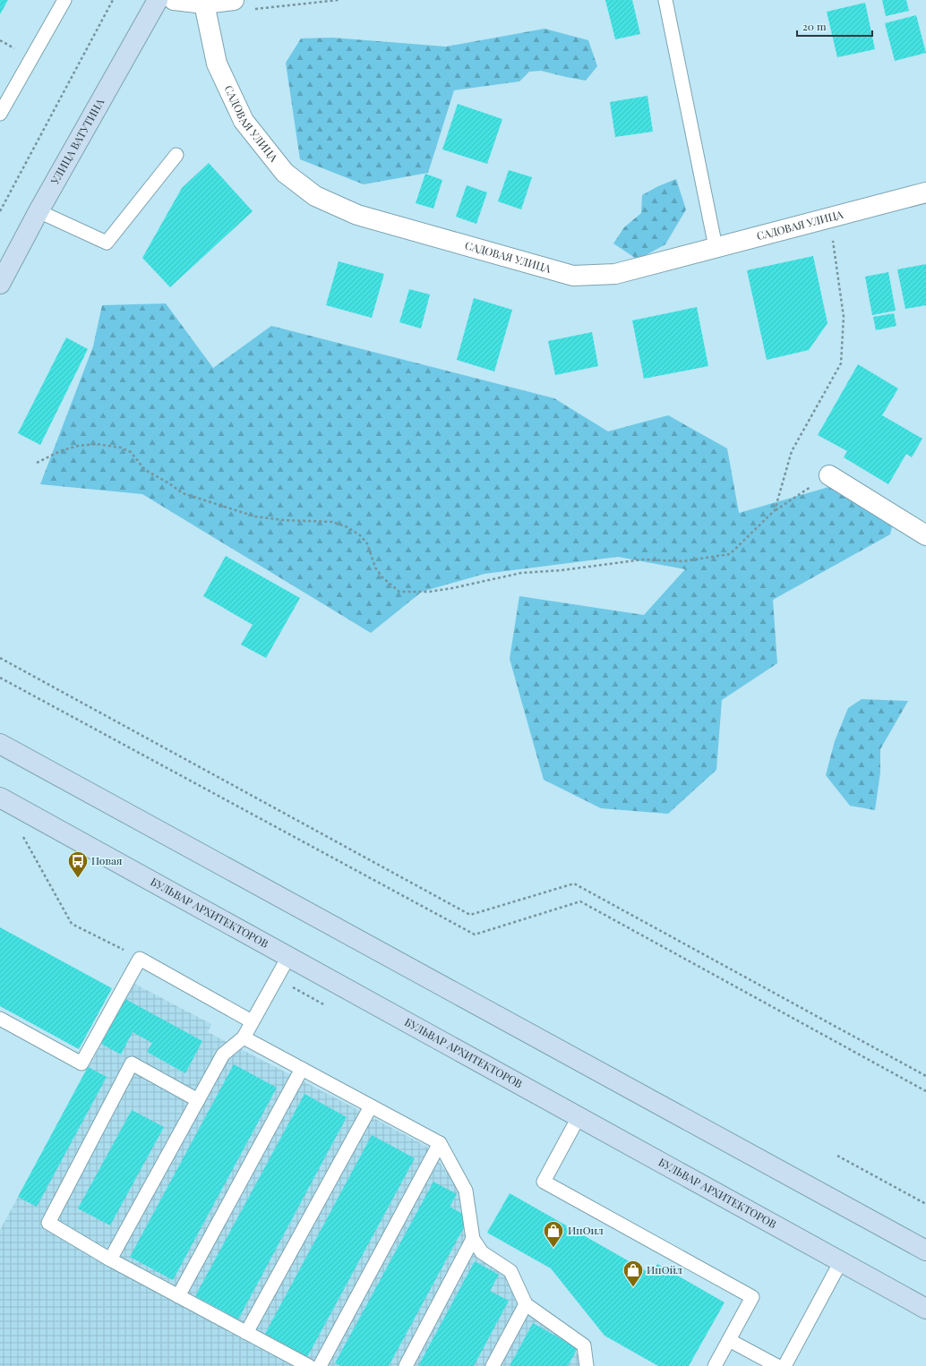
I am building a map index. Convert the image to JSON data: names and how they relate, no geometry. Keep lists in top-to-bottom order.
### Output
{
  "streets": {
    "main road": ["УЛИЦА ВАТУТИНА", "БУЛЬВАР АРХИТЕКТОРОВ"],
    "street": ["САДОВАЯ УЛИЦА"]
  },
  "places": {
    "bus stop": ["Новая"],
    "shop": ["ИнОил", "ИнОйл"]
  },
  "scale_bar": "20 m"
}
